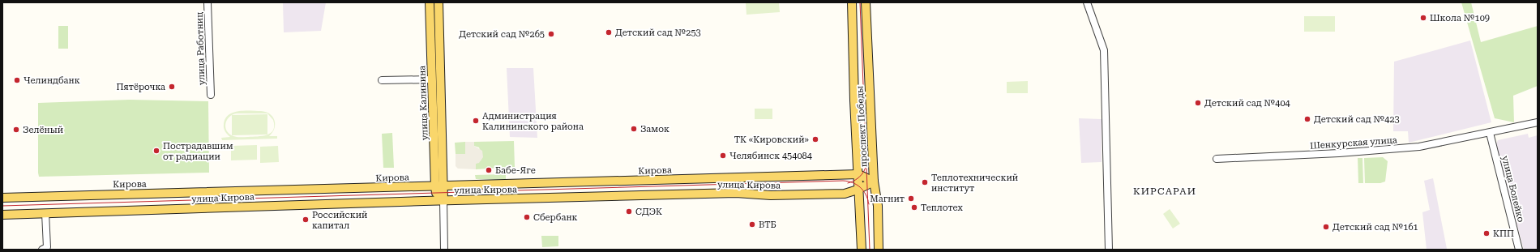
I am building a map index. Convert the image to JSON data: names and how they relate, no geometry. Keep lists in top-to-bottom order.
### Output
{
  "streets": {
    "main road": [
      "улица Калинина",
      "проспект Победы",
      "Кирова",
      "улица Кирова"
    ],
    "street": ["улица Работниц", "Шенкурская улица", "улица Болейко"]
  },
  "crossings": [
    ["улица Калинина", "Кирова"],
    ["улица Калинина", "улица Кирова"],
    ["проспект Победы", "улица Кирова"],
    ["Шенкурская улица", "улица Болейко"],
    ["Кирова", "улица Кирова"]
  ],
  "districts": ["КИРСАРАИ"],
  "places": [
    "Школа №109",
    "Детский сад №253",
    "Детский сад №265",
    "Челиндбанк",
    "Пятёрочка",
    "Детский сад №404",
    "Детский сад №423",
    "Администрация Калининского района",
    "Замок",
    "Зелёный",
    "ТК «Кировский»",
    "Пострадавшим от радиации",
    "Челябинск 454084",
    "Бабе-Яге",
    "Теплотехнический институт",
    "Магнит",
    "Теплотех",
    "СДЭК",
    "Сбербанк",
    "Российский капитал",
    "ВТБ",
    "Детский сад №161",
    "КПП"
  ]
}
